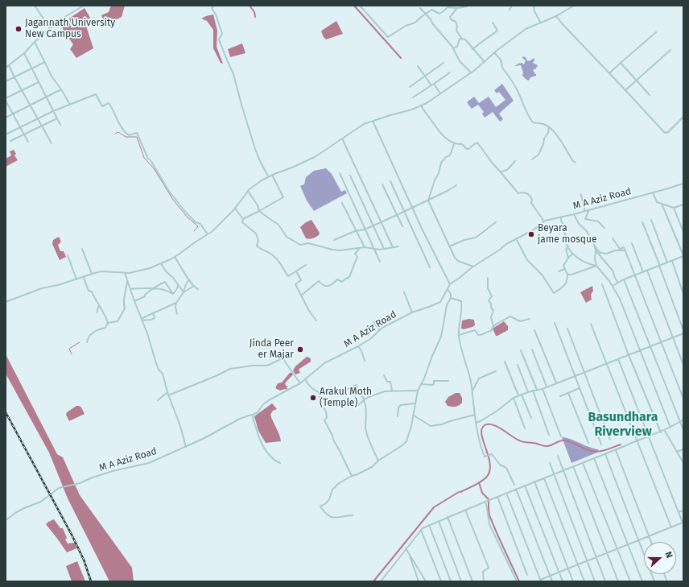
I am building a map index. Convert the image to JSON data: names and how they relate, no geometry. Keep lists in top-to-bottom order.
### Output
{
  "streets": {
    "street": ["M A Aziz Road"]
  },
  "districts": ["Basundhara Riverview"],
  "places": [
    "Jagannath University New Campus",
    "Beyara jame mosque",
    "Jinda Peer er Majar",
    "Arakul Moth (Temple)"
  ],
  "north": "right"
}
